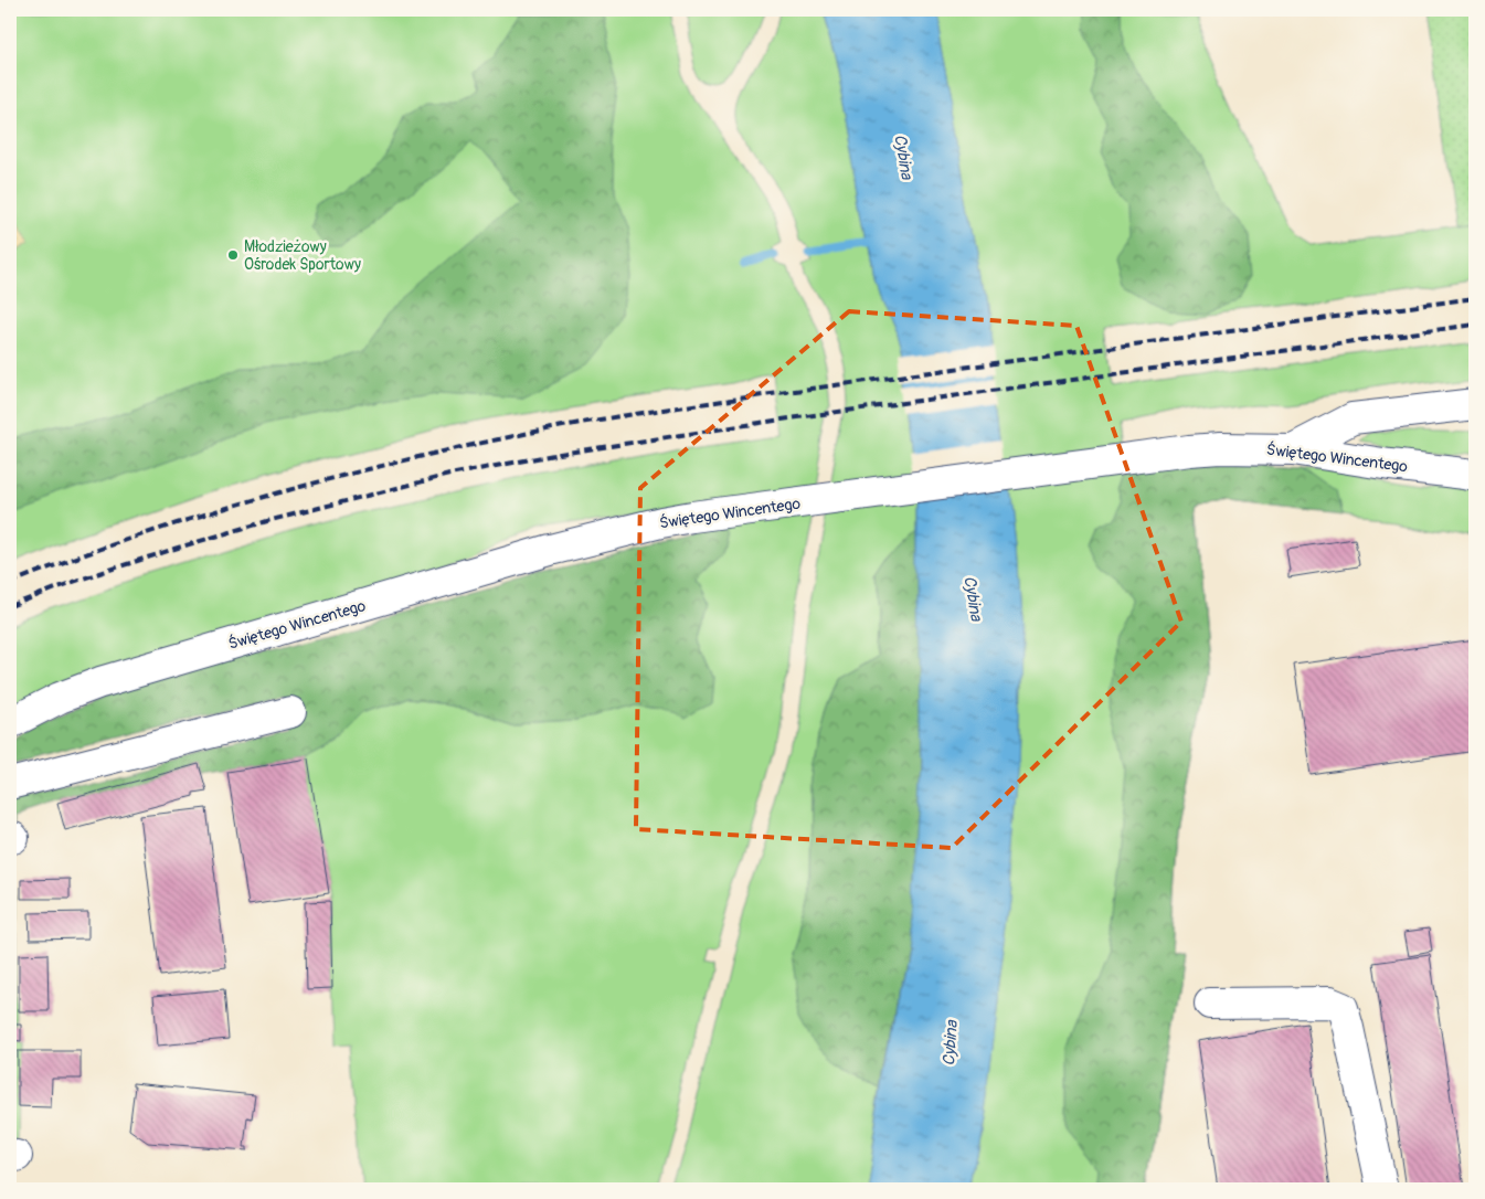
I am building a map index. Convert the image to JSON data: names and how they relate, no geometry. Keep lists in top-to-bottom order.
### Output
{
  "streets": {
    "street": ["Świętego Wincentego"]
  },
  "water": ["Cybina"],
  "places": ["Młodzieżowy Ośrodek Sportowy"]
}
